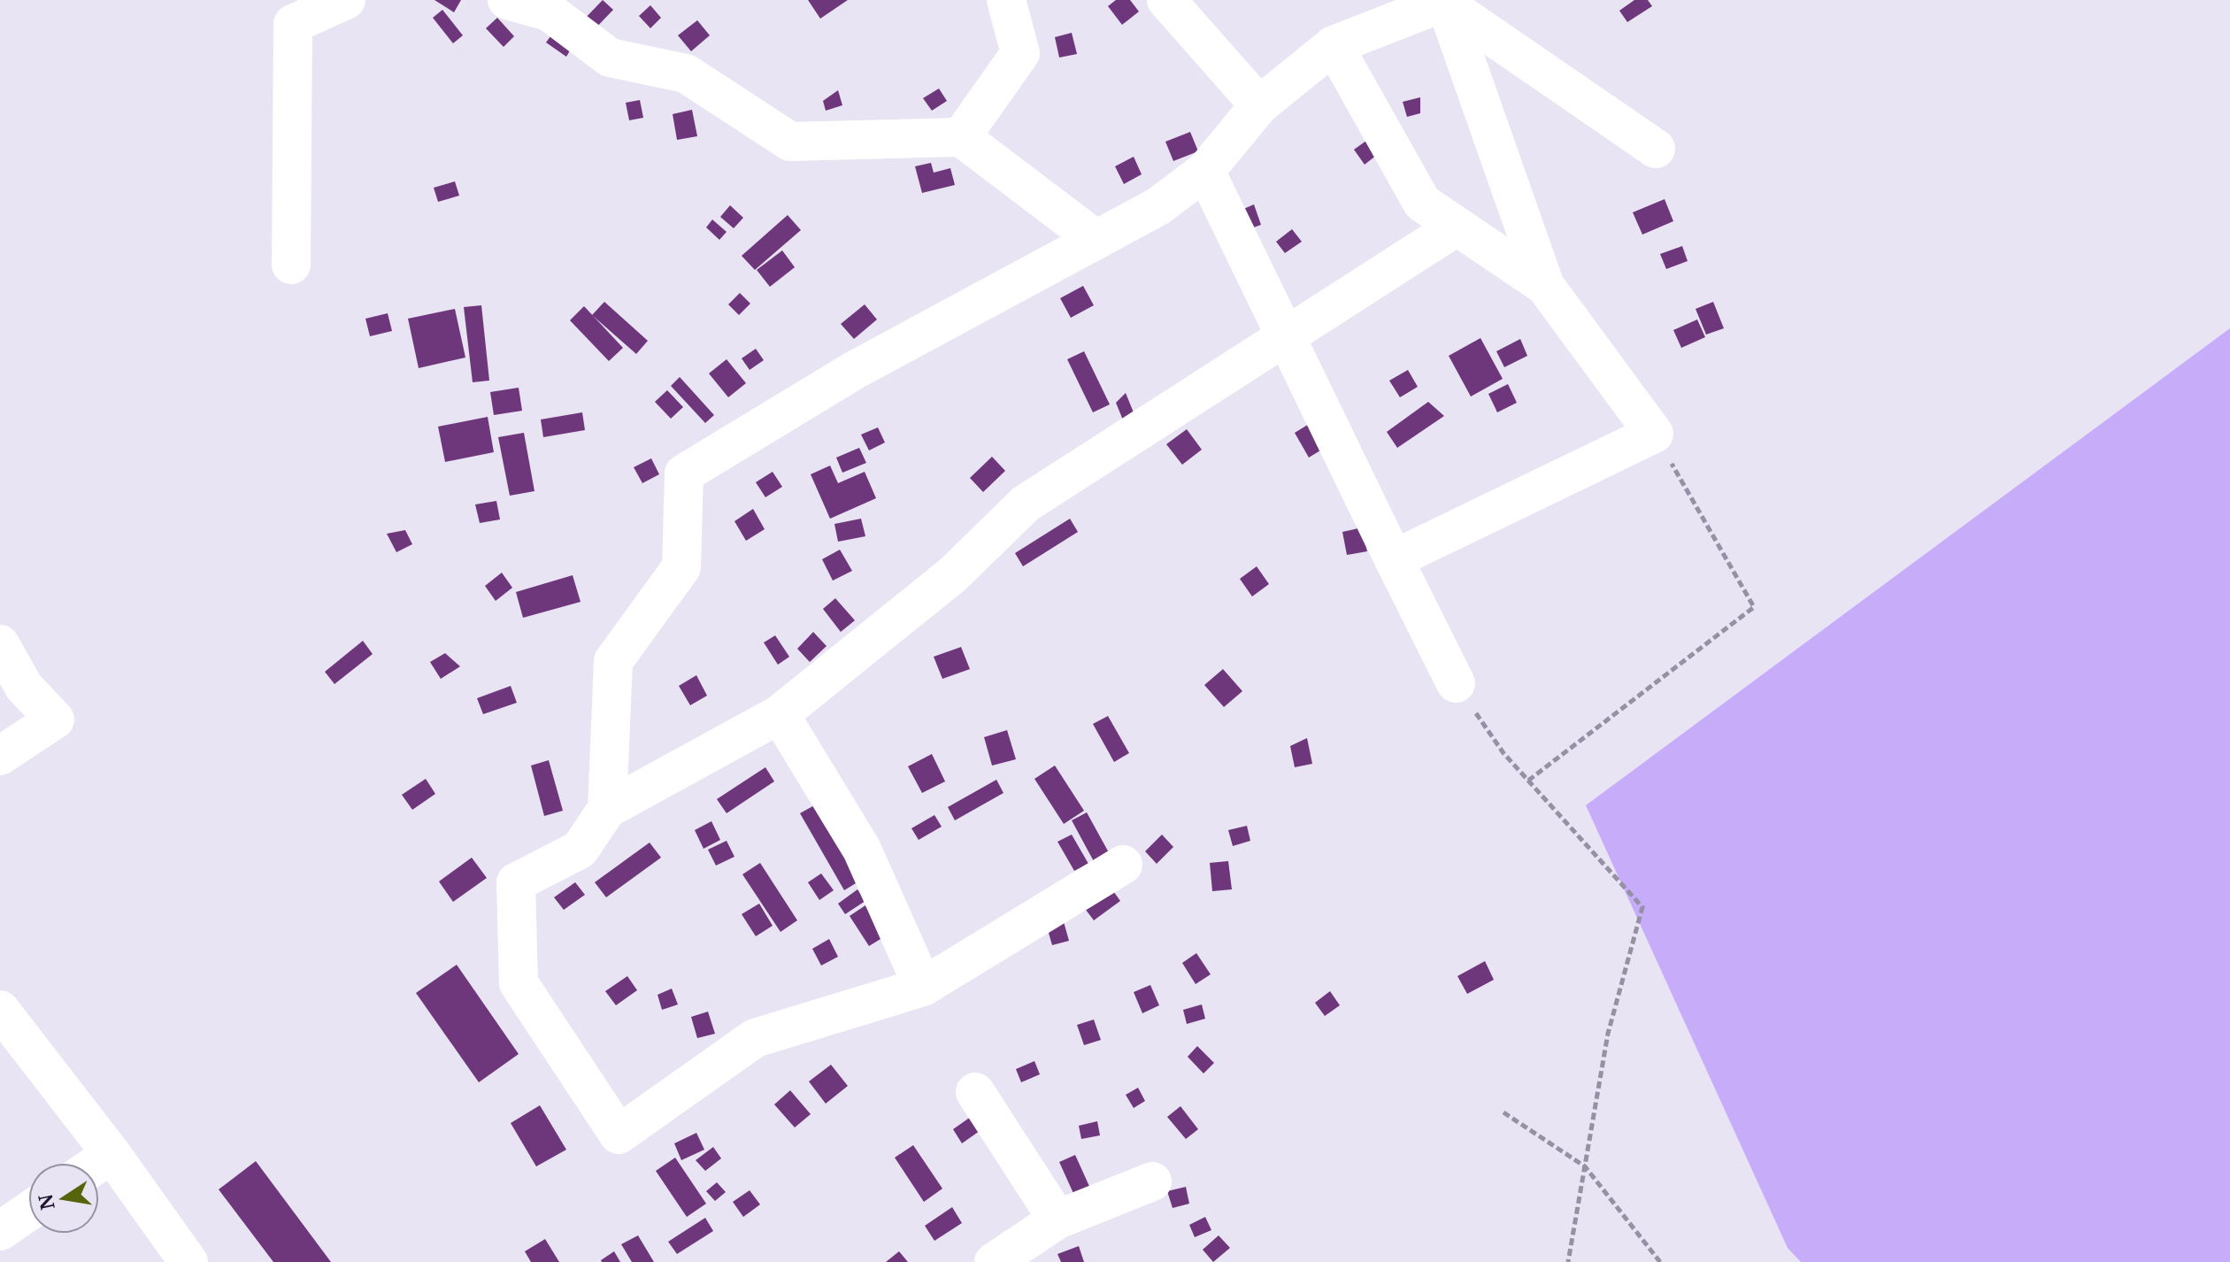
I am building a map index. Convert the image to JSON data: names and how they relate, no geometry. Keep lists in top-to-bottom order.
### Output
{
  "north": "left"
}
